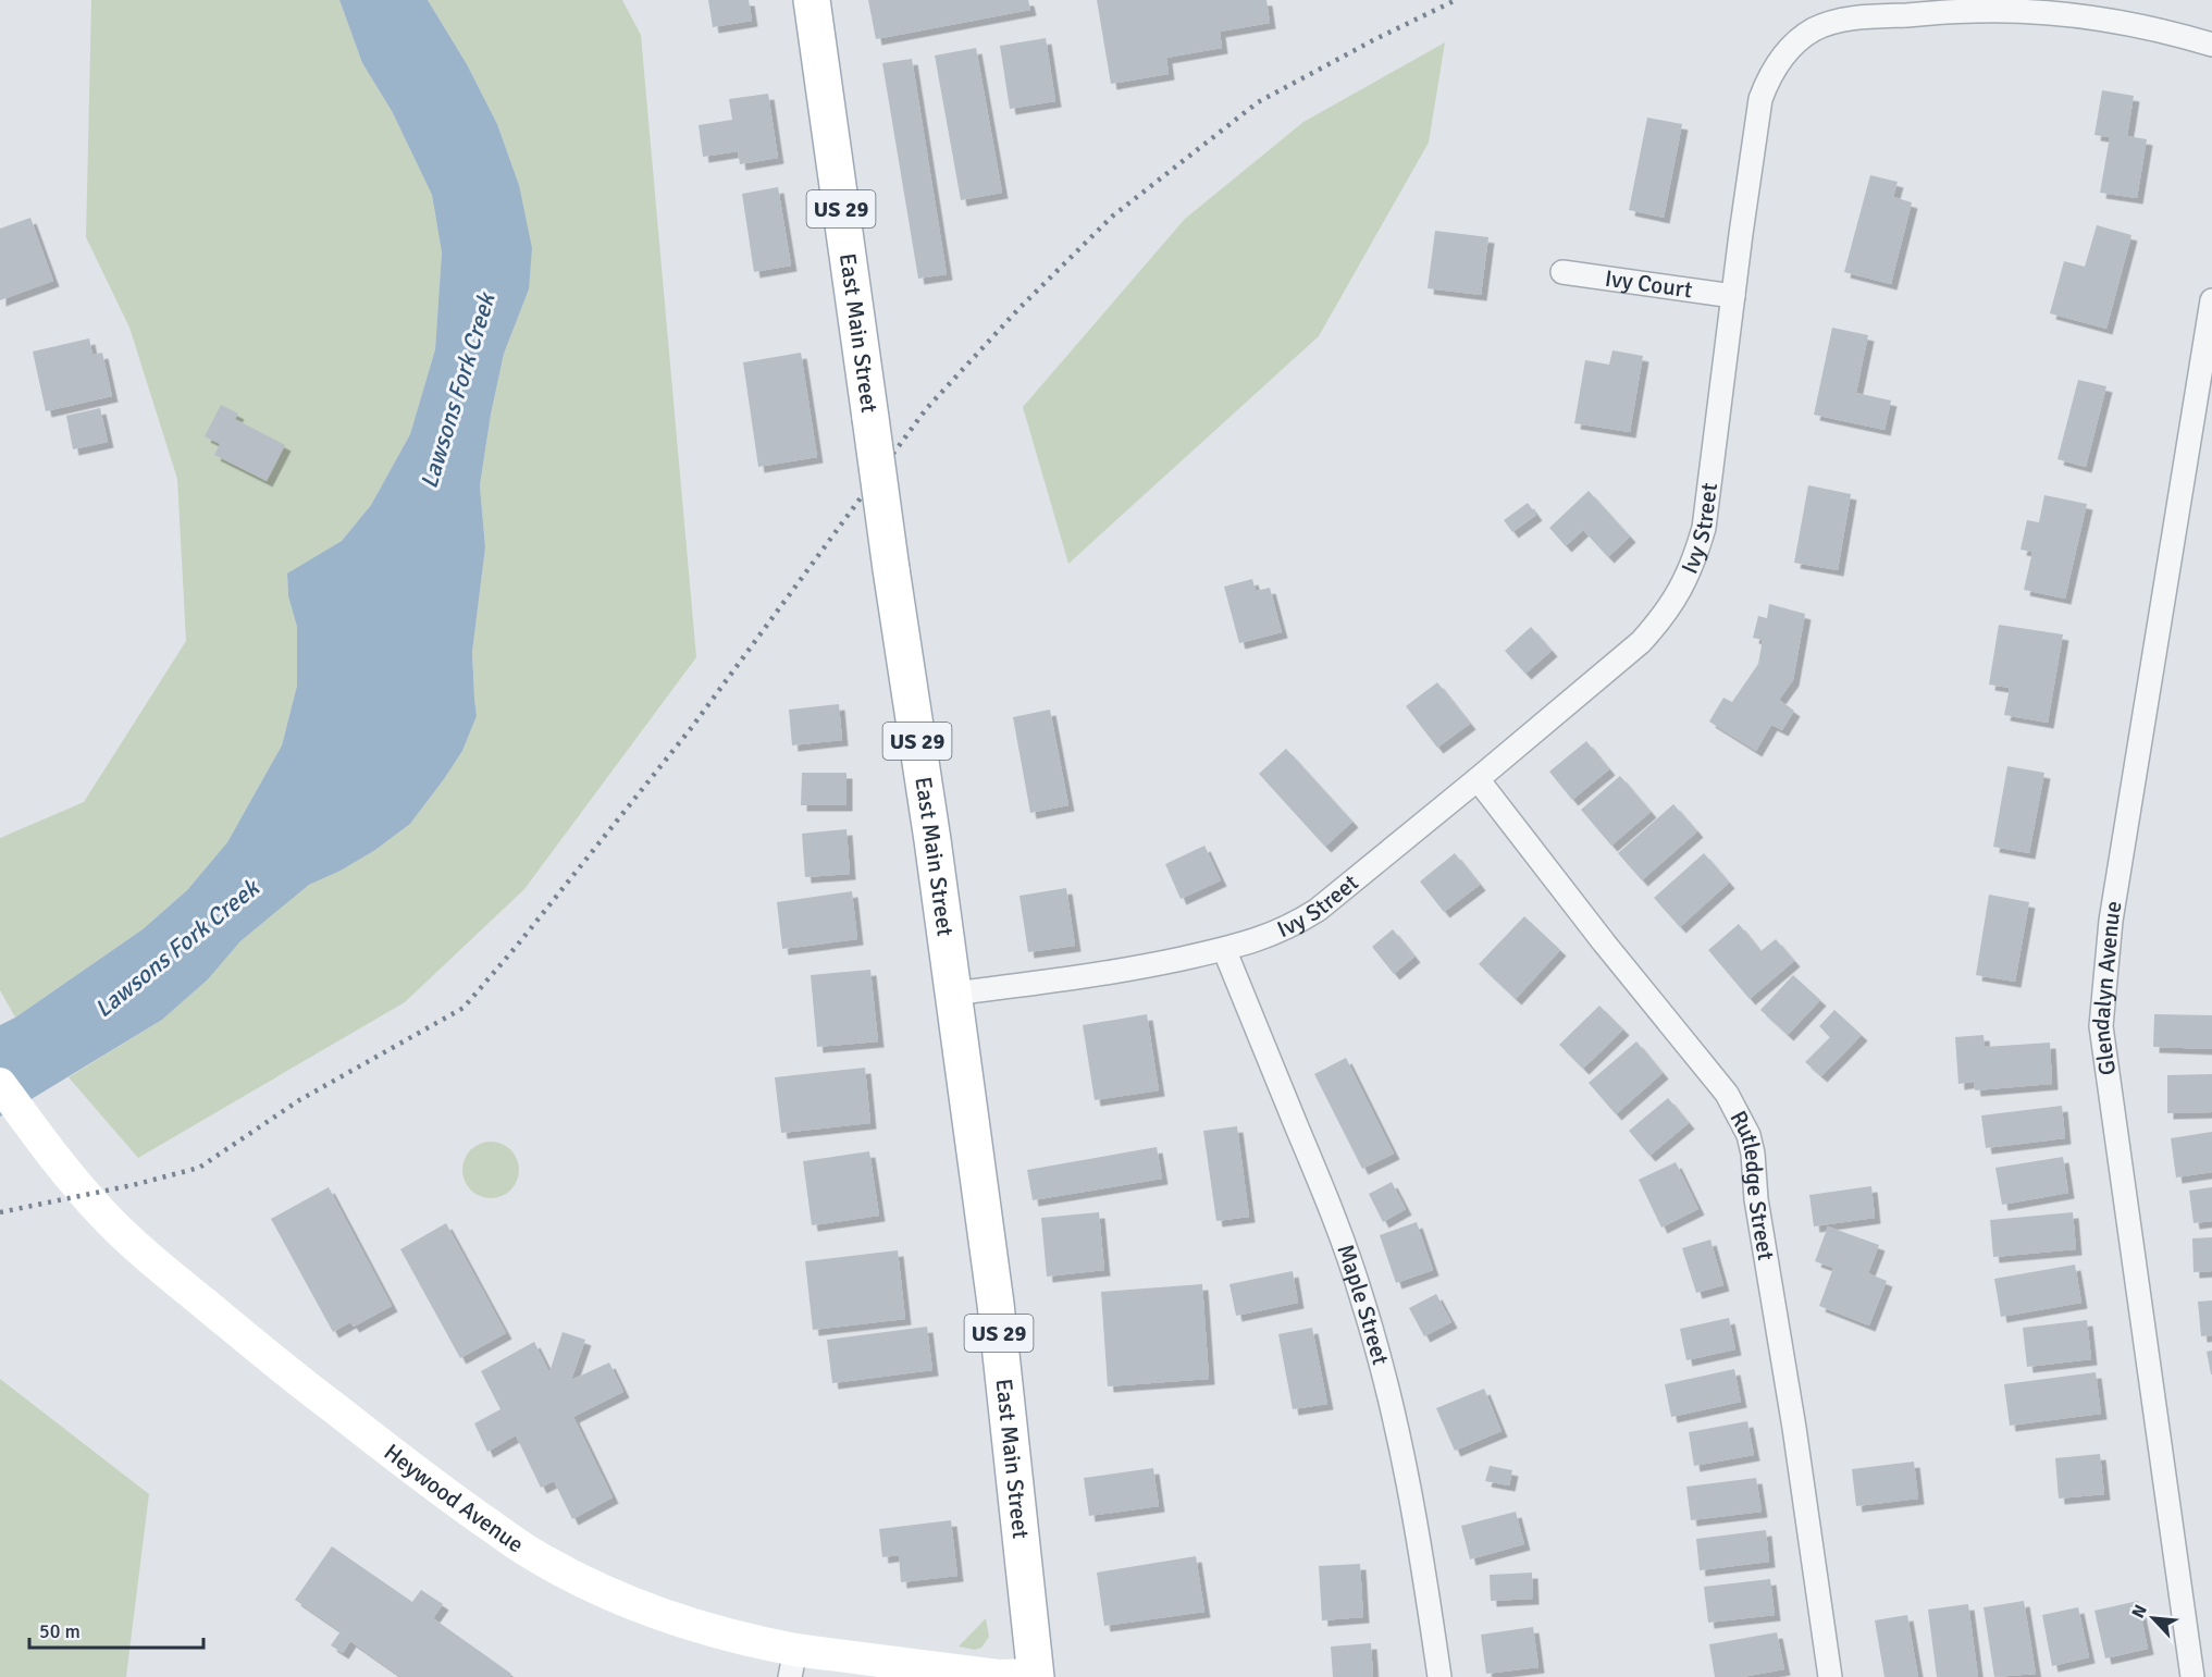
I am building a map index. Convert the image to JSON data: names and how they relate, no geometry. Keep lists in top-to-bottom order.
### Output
{
  "streets": {
    "main road": ["US 29", "East Main Street"],
    "street": [
      "Ivy Court",
      "Ivy Street",
      "Glendalyn Avenue",
      "Rutledge Street",
      "Maple Street",
      "Heywood Avenue"
    ]
  },
  "crossings": [
    ["Ivy Court", "Ivy Street"],
    ["East Main Street", "Ivy Street"],
    ["East Main Street", "Heywood Avenue"],
    ["Ivy Street", "Rutledge Street"],
    ["Ivy Street", "Maple Street"]
  ],
  "water": ["Lawsons Fork Creek"],
  "scale_bar": "50 m",
  "north": "top left"
}
